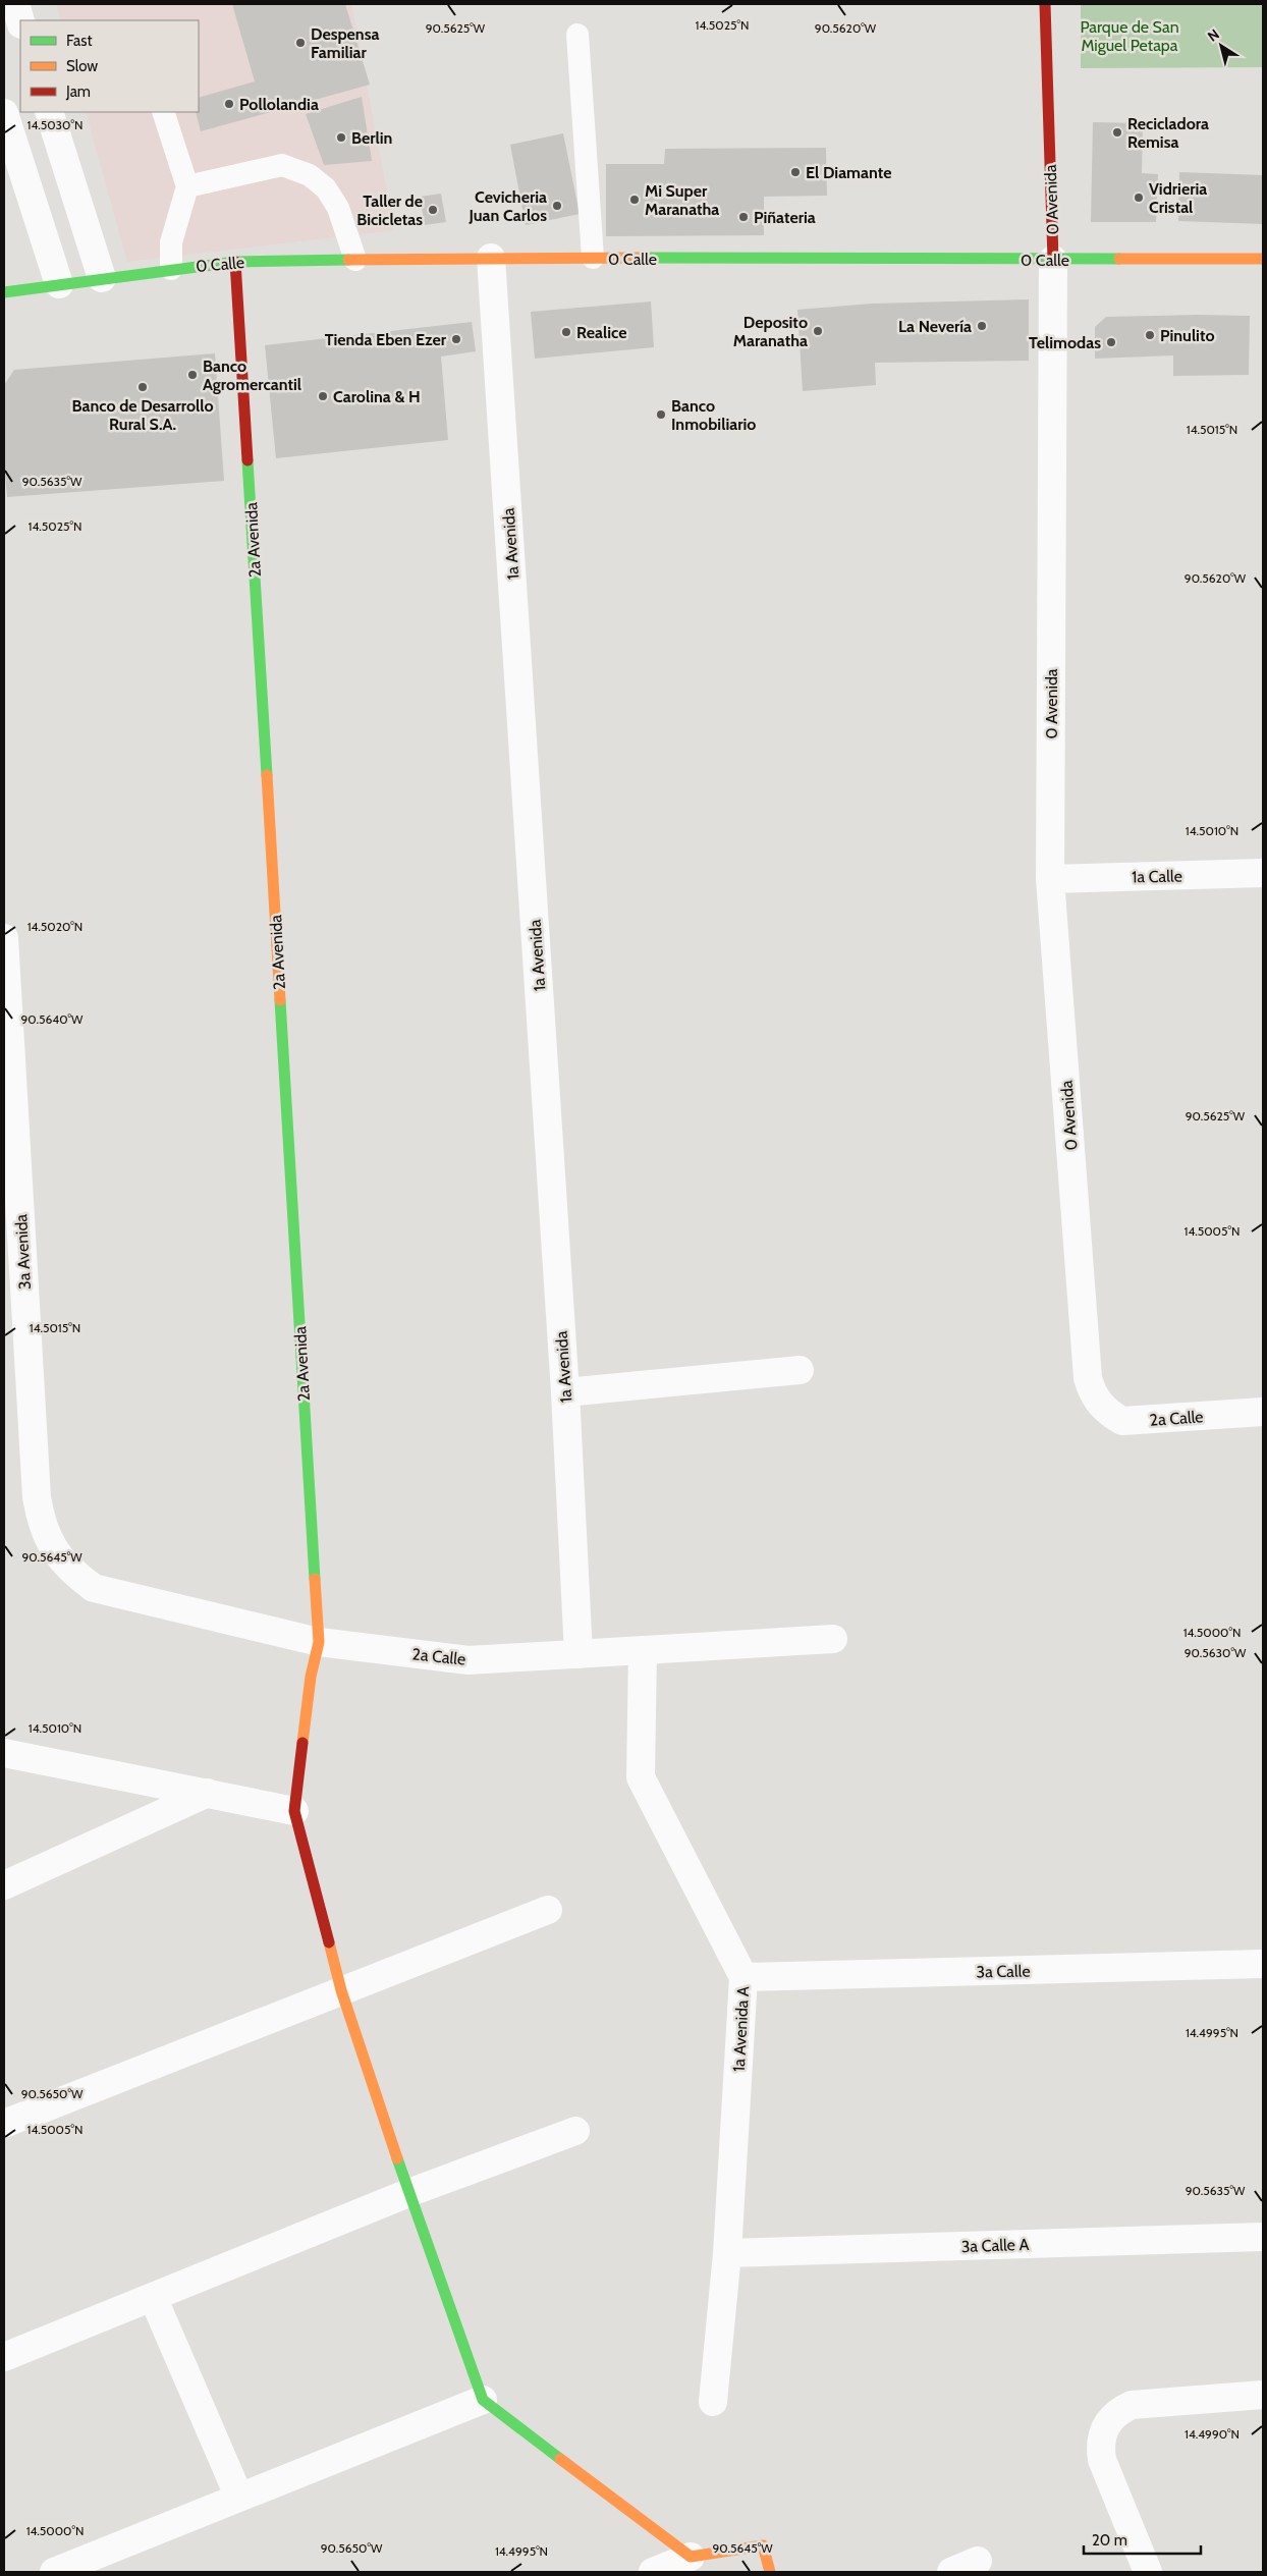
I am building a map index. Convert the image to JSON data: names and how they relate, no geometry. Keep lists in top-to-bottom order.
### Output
{
  "streets": {
    "street": [
      "0 Avenida",
      "0 Calle",
      "2a Avenida",
      "1a Avenida",
      "1a Calle",
      "3a Avenida",
      "2a Calle",
      "3a Calle",
      "1a Avenida A",
      "3a Calle A"
    ]
  },
  "crossings": [
    ["0 Avenida", "0 Calle"],
    ["0 Avenida", "1a Calle"],
    ["0 Avenida", "2a Calle"],
    ["0 Calle", "2a Avenida"],
    ["0 Calle", "1a Avenida"],
    ["2a Avenida", "2a Calle"],
    ["1a Avenida", "2a Calle"],
    ["3a Avenida", "2a Calle"],
    ["2a Calle", "1a Avenida A"],
    ["3a Calle", "1a Avenida A"],
    ["1a Avenida A", "3a Calle A"]
  ],
  "parks": ["Parque de San Miguel Petapa"],
  "places": [
    "Despensa Familiar",
    "Pollolandia",
    "Recicladora Remisa",
    "Berlin",
    "El Diamante",
    "Vidrieria Cristal",
    "Mi Super Maranatha",
    "Cevicheria Juan Carlos",
    "Taller de Bicicletas",
    "Piñateria",
    "La Nevería",
    "Deposito Maranatha",
    "Realice",
    "Pinulito",
    "Tienda Eben Ezer",
    "Telimodas",
    "Banco Agromercantil",
    "Banco de Desarrollo Rural S.A.",
    "Carolina & H",
    "Banco Inmobiliario"
  ],
  "legend": ["Fast", "Slow", "Jam"],
  "scale_bar": "20 m",
  "north": "top left",
  "coordinates": [
    "14.5025°N",
    "90.5625°W",
    "90.5620°W",
    "14.5030°N",
    "14.5015°N",
    "90.5635°W",
    "14.5010°N",
    "14.5020°N",
    "90.5640°W",
    "14.5005°N",
    "90.5645°W",
    "14.5000°N",
    "90.5630°W",
    "14.4995°N",
    "90.5650°W",
    "14.4990°N"
  ]
}
